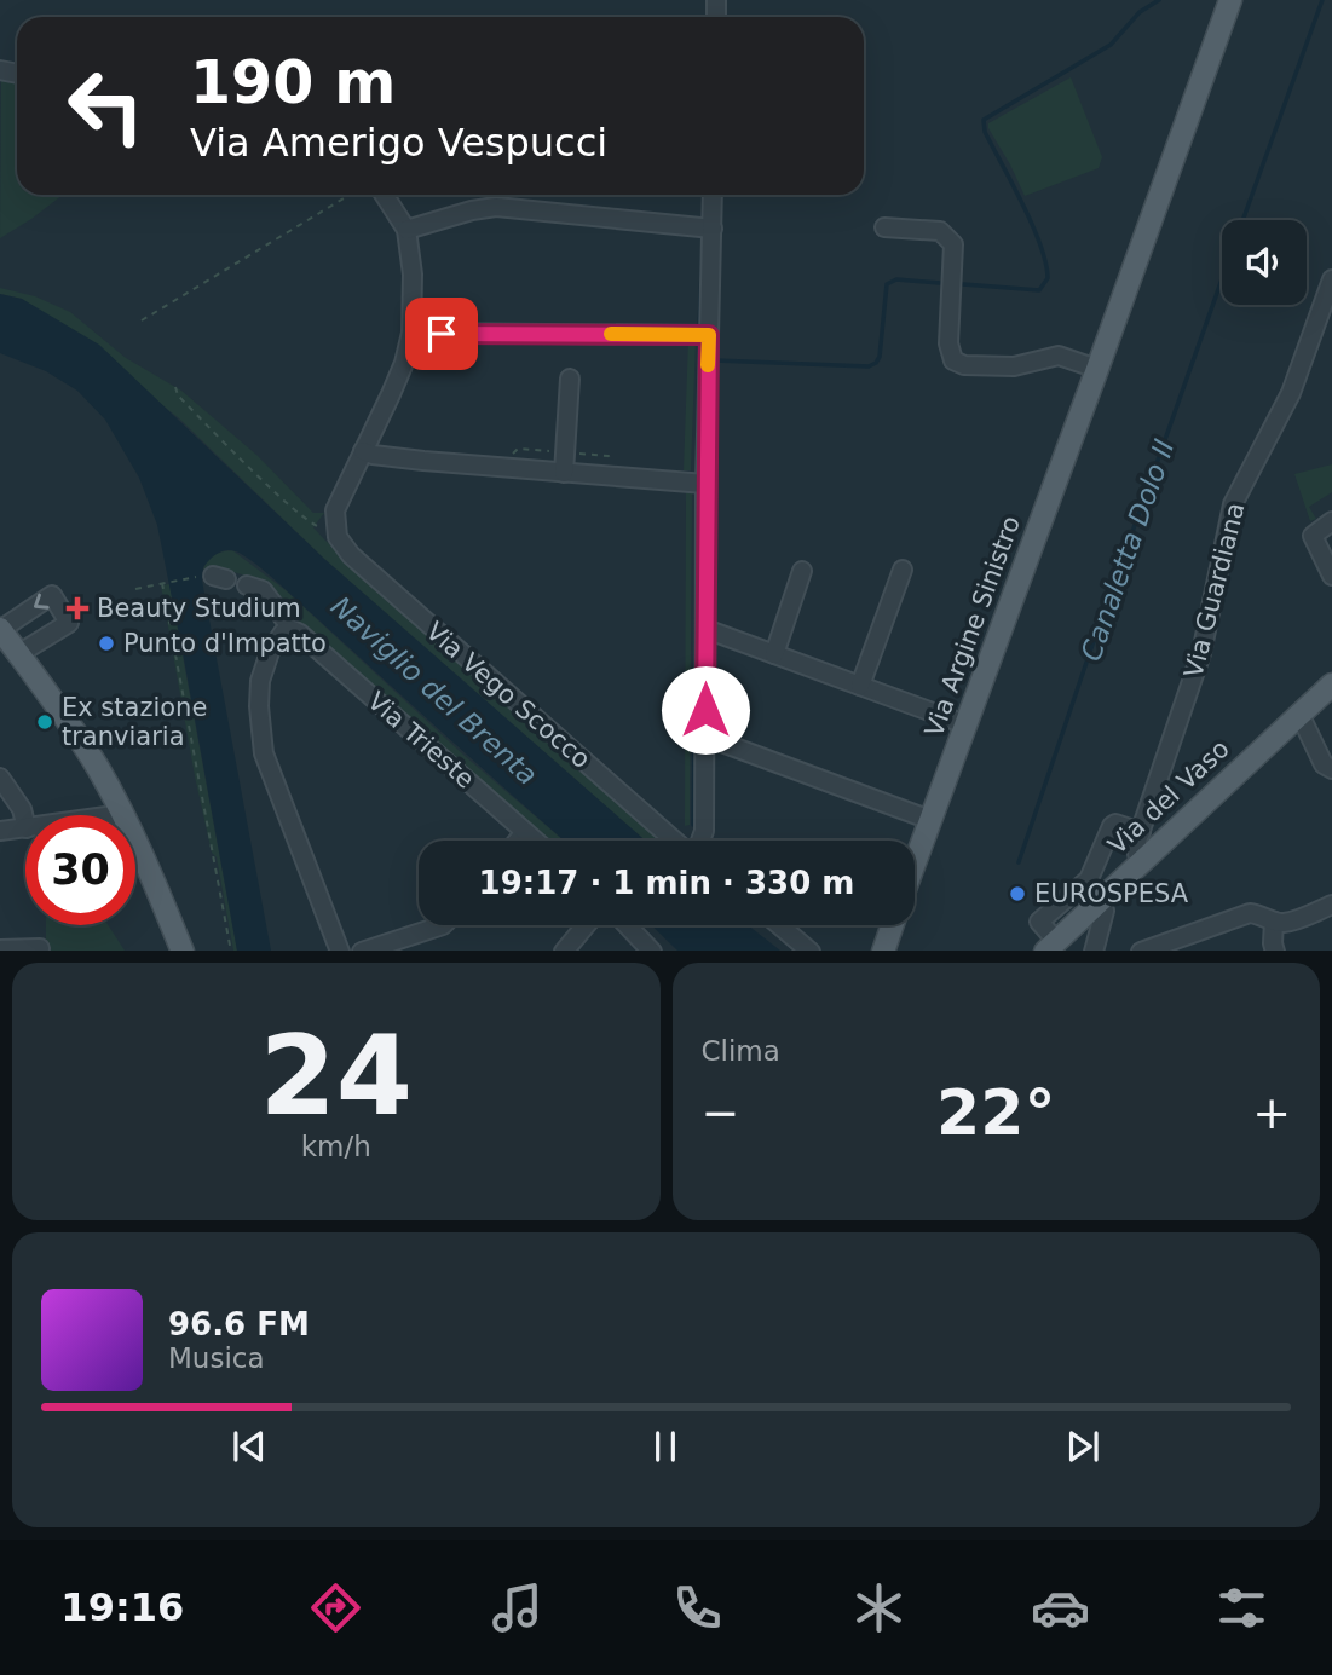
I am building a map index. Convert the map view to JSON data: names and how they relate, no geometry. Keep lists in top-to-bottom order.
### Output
{
  "streets": {
    "main road": ["Via Argine Sinistro", "Via del Vaso"],
    "street": ["Via Guardiana", "Via Vego Scocco", "Via Trieste"]
  },
  "crossings": [
    ["Via Guardiana", "Via del Vaso"]
  ],
  "water": ["Canaletta Dolo II", "Naviglio del Brenta"],
  "places": {
    "health": ["Beauty Studium"],
    "other": ["Punto d'Impatto", "Ex stazione tranviaria", "EUROSPESA"]
  },
  "page": {
    "turn": ["190 m", "Via Amerigo Vespucci"],
    "limit": "30",
    "trip": "19:17 · 1 min · 330 m",
    "tile": [
      ["24", "km/h"],
      "Clima"
    ],
    "heat": ["−", "22°", "+"],
    "song": ["96.6 FM", "Musica"],
    "tabs": "19:16"
  }
}
